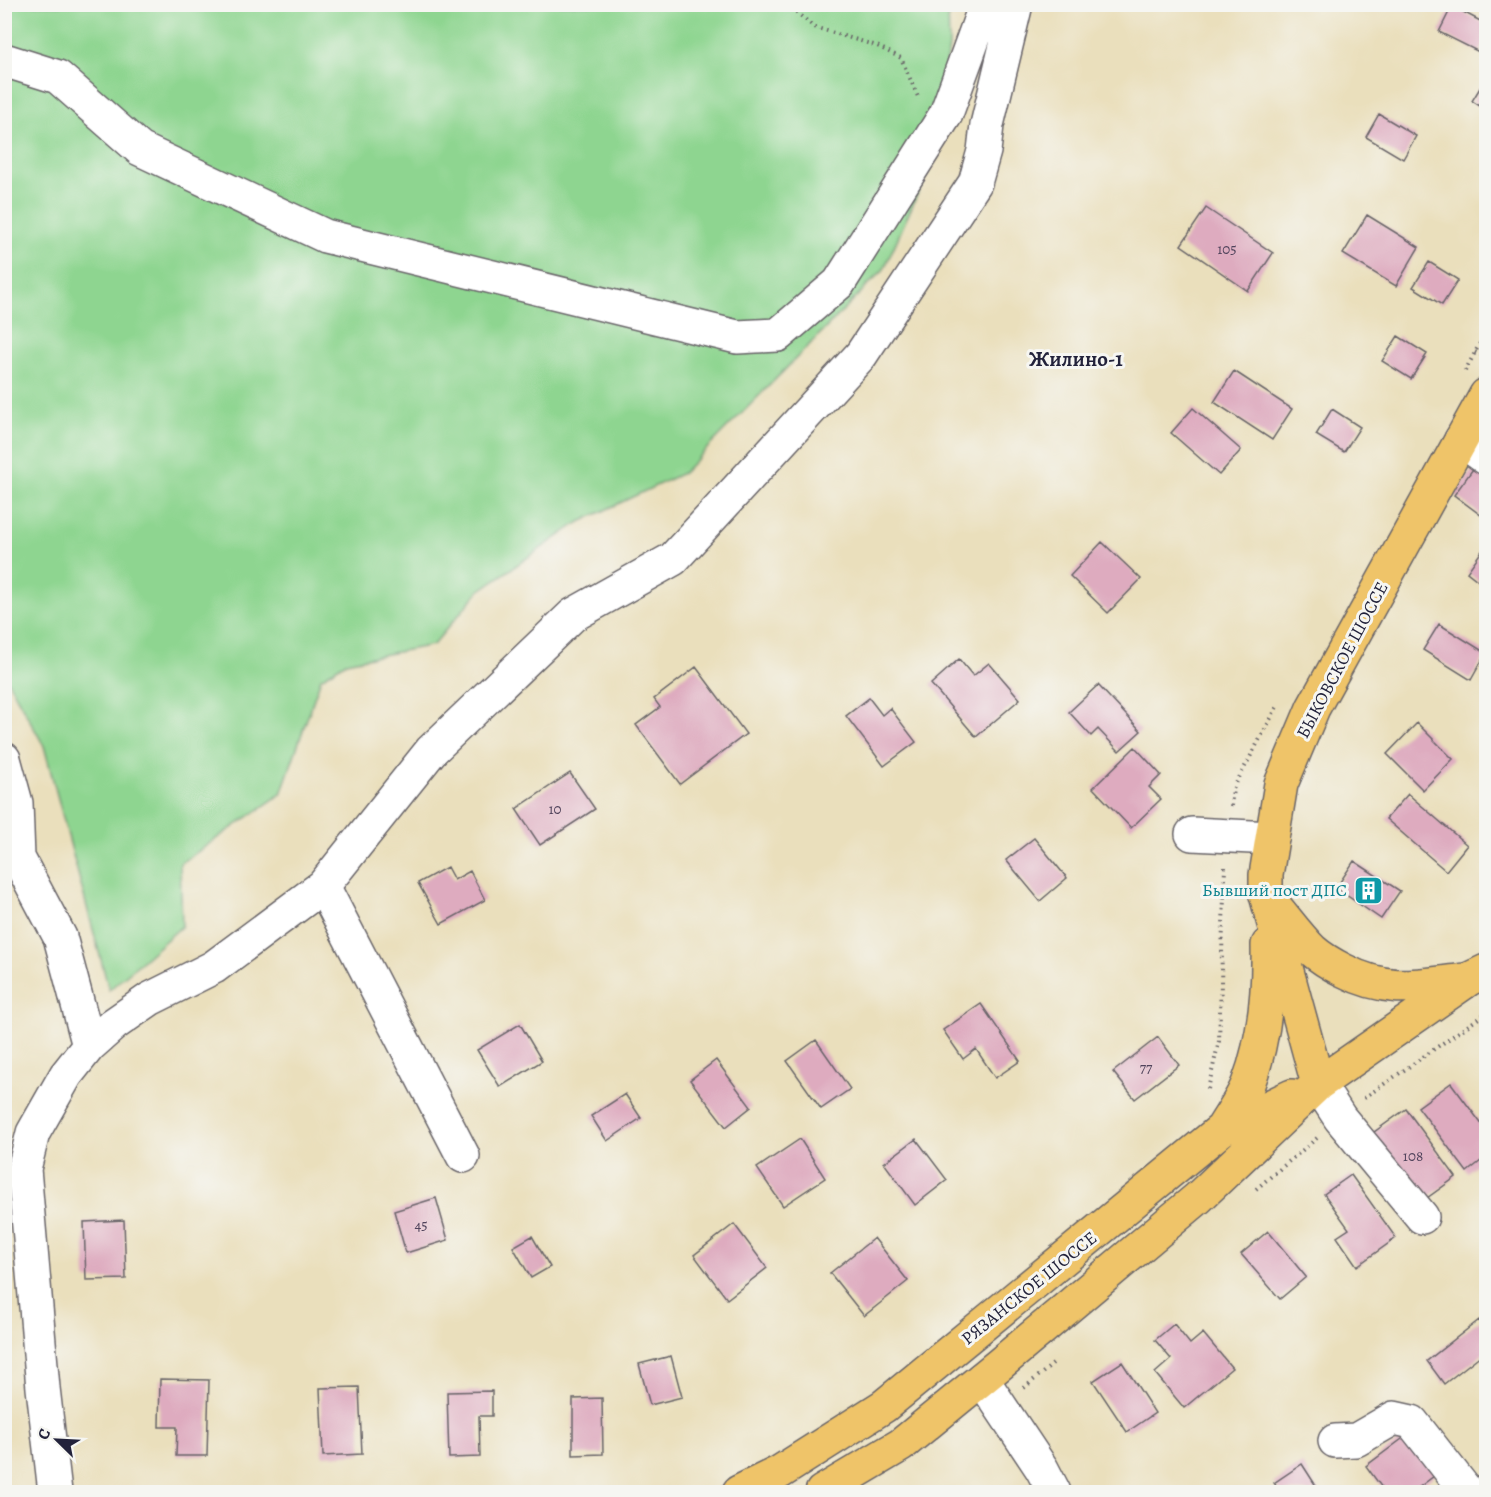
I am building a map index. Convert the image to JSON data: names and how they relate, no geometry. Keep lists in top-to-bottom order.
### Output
{
  "streets": {
    "main road": ["БЫКОВСКОЕ ШОССЕ", "РЯЗАНСКОЕ ШОССЕ"]
  },
  "crossings": [
    ["БЫКОВСКОЕ ШОССЕ", "РЯЗАНСКОЕ ШОССЕ"]
  ],
  "districts": ["Жилино-1"],
  "places": {
    "building": ["Бывший пост ДПС"]
  },
  "house_numbers": [
    "105",
    "10",
    "77",
    "108",
    "45"
  ],
  "north": "top left"
}
